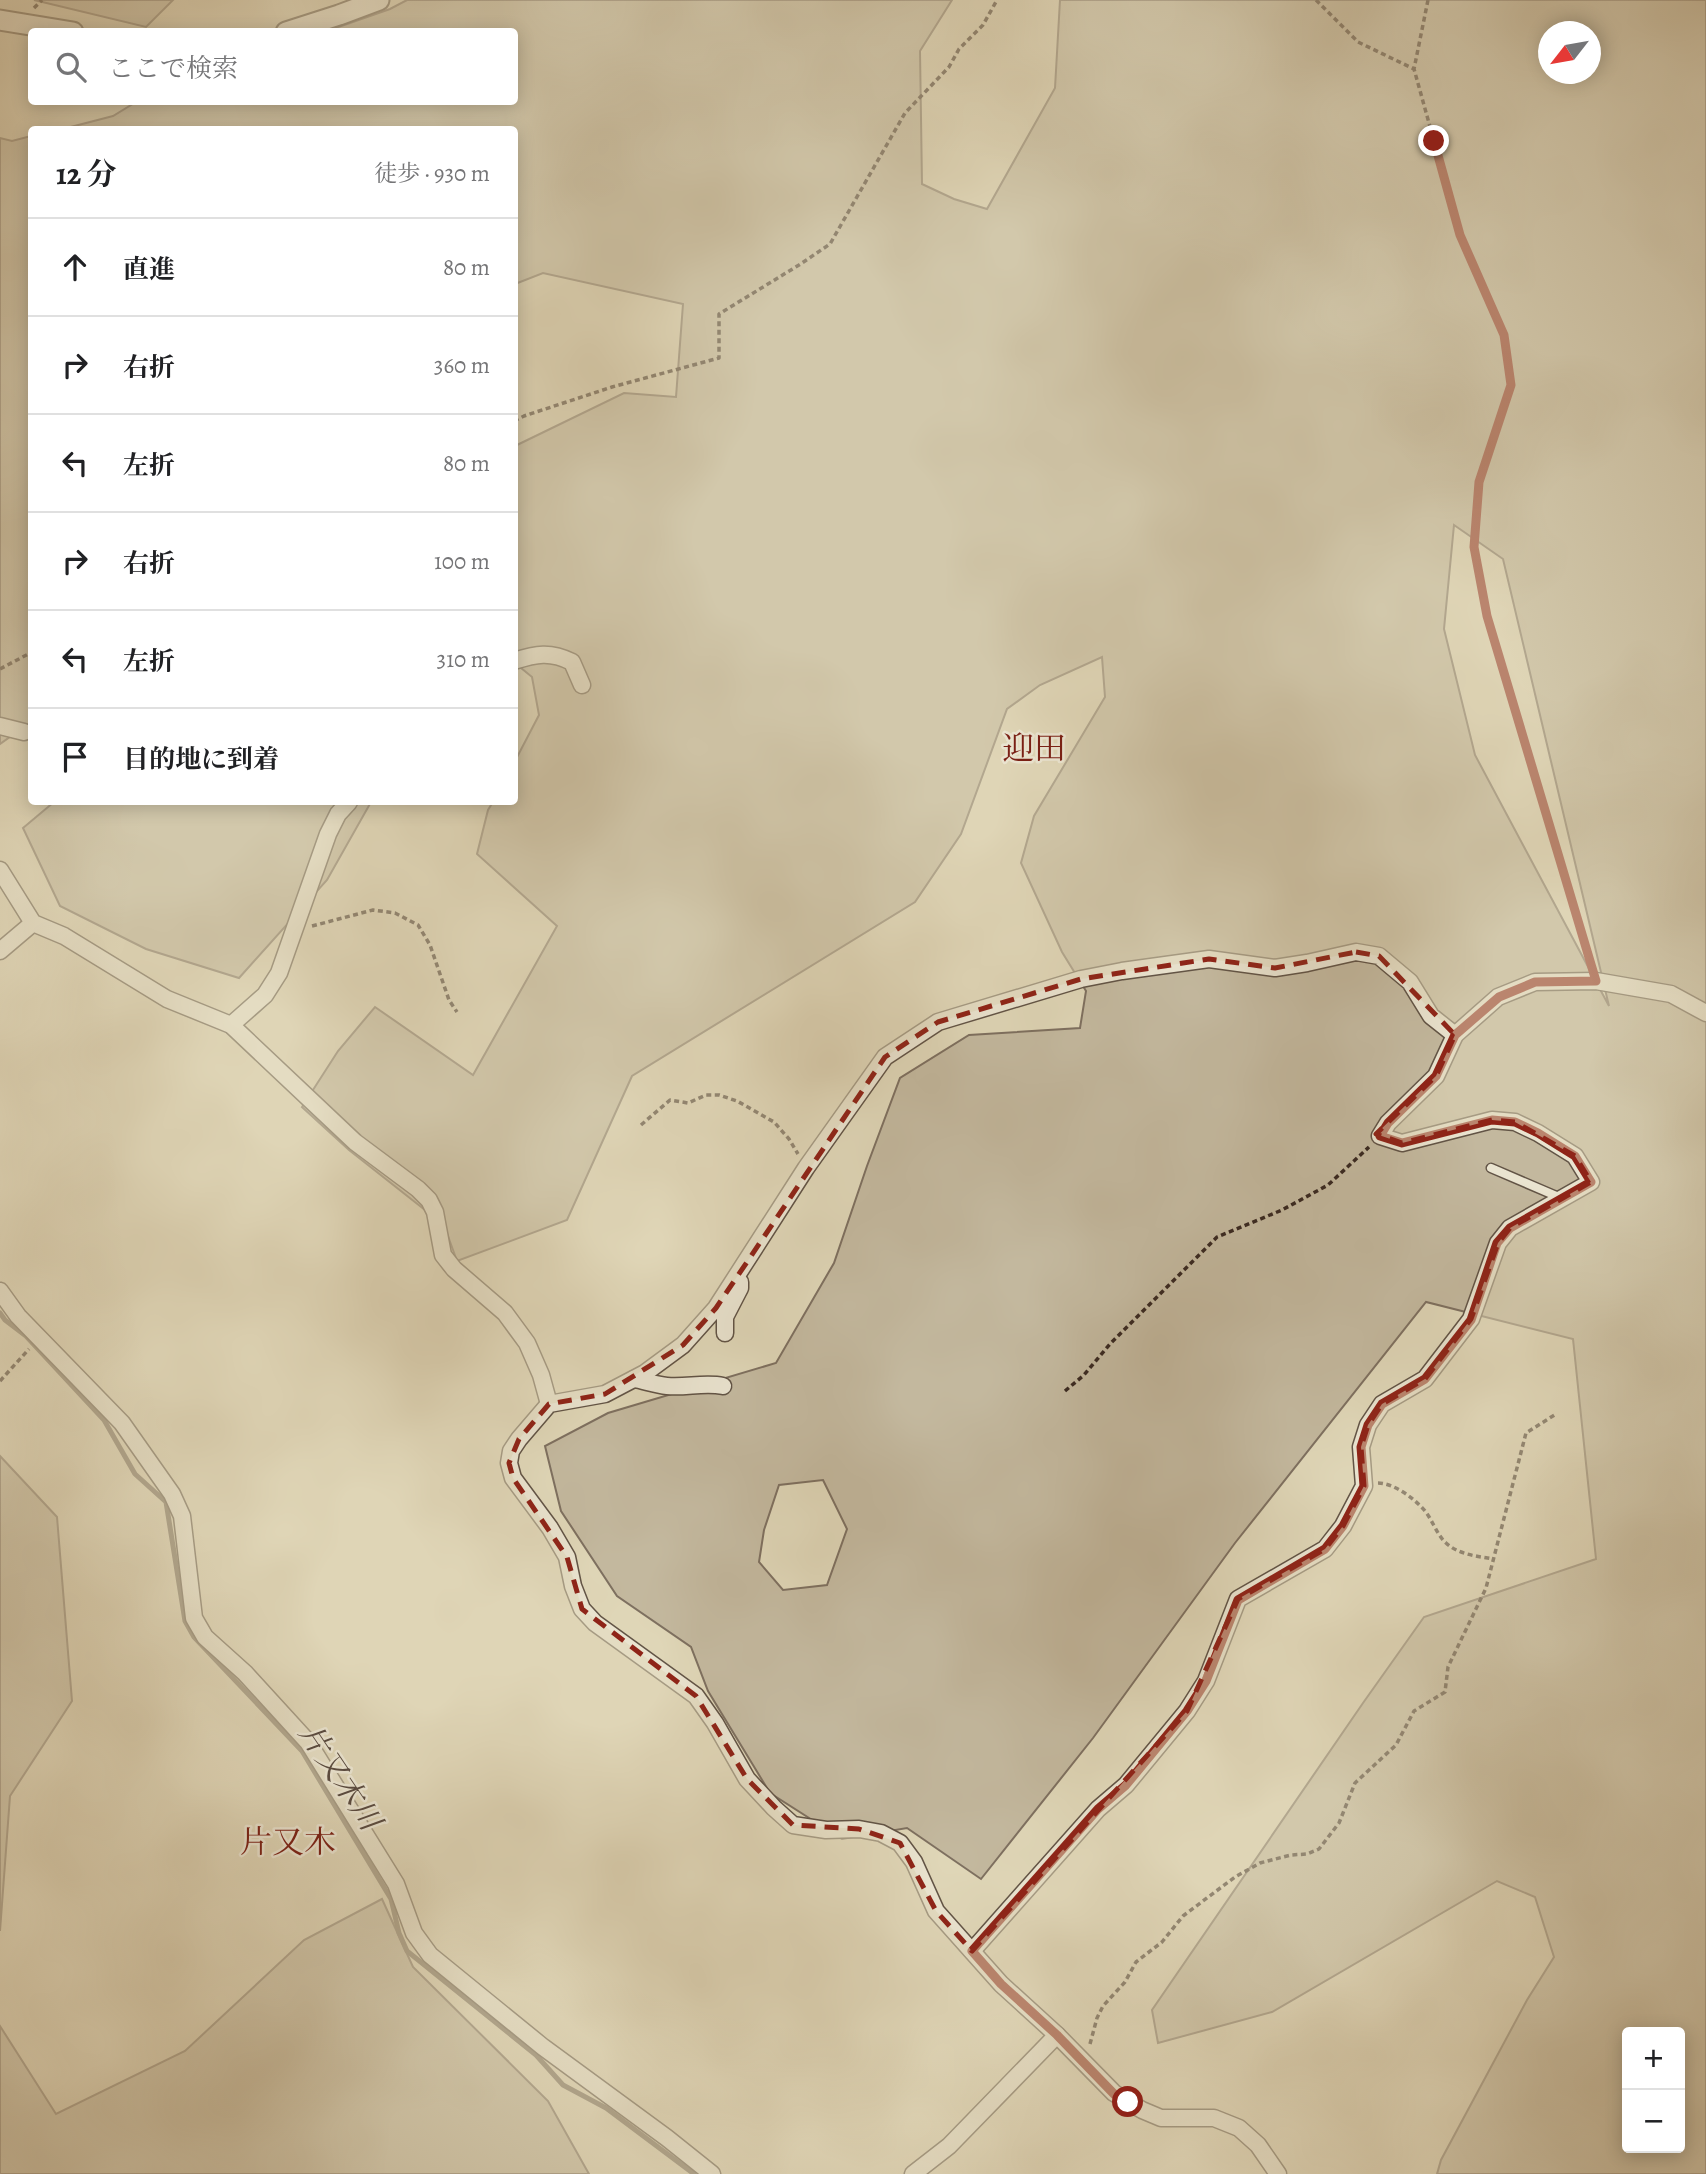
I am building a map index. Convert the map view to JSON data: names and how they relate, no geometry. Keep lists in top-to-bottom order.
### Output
{
  "districts": ["迎田", "片又木"],
  "water": ["片又木川"],
  "north": "bottom left",
  "page": {
    "search": "ここで検索",
    "heading": ["12 分", "徒歩 · 930 m"],
    "list": [
      ["直進", "80 m"],
      ["右折", "360 m"],
      ["左折", "80 m"],
      ["右折", "100 m"],
      ["左折", "310 m"],
      "目的地に到着"
    ],
    "map_buttons": ["+", "−"]
  }
}
